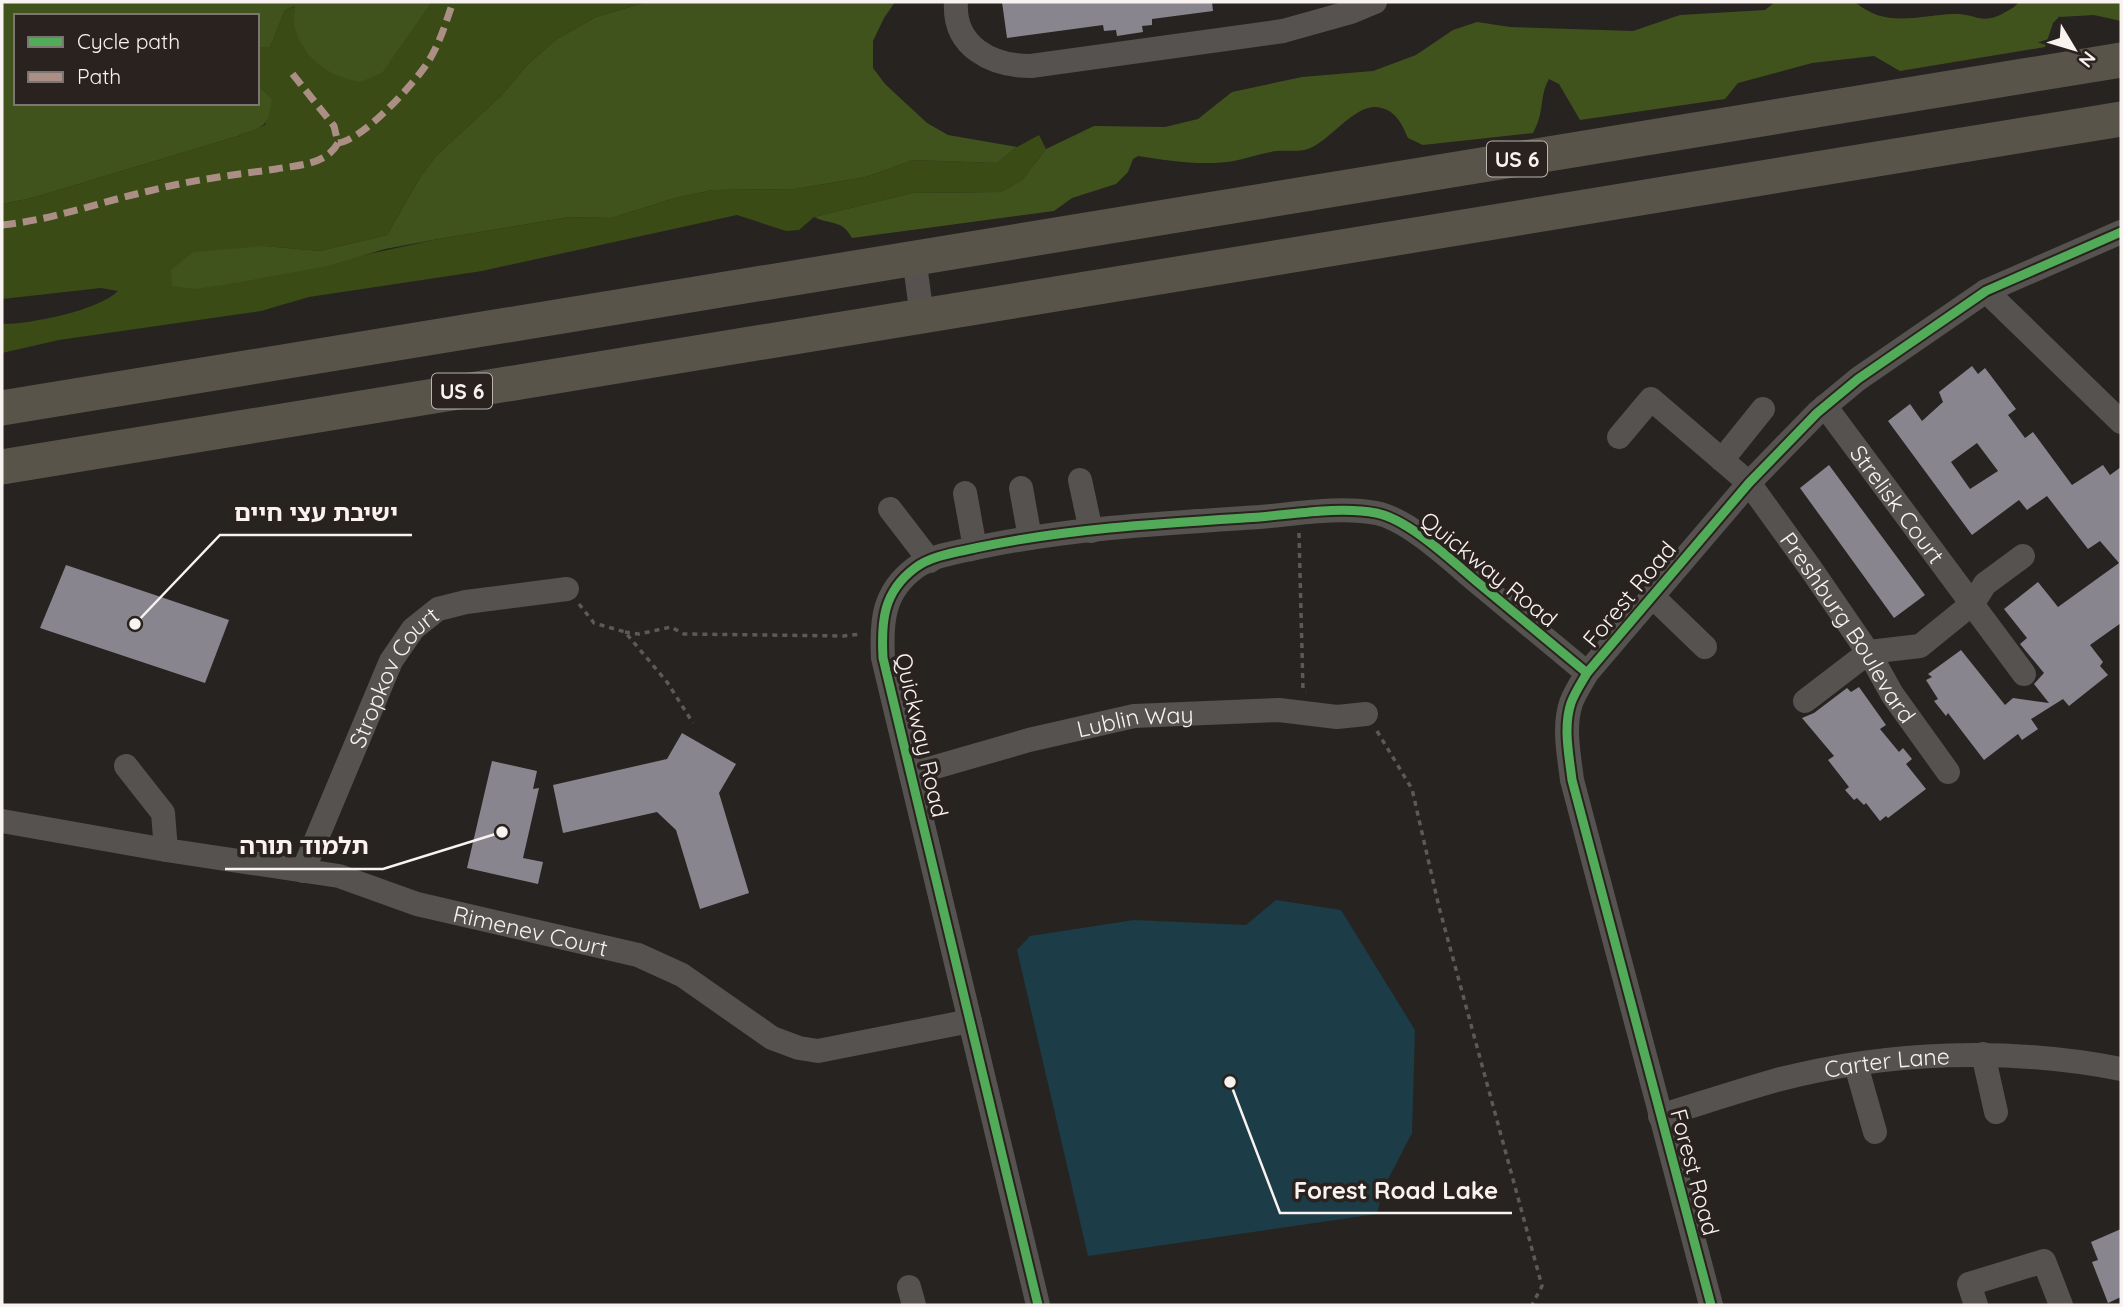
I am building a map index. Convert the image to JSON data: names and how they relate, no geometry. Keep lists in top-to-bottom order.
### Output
{
  "streets": {
    "highway": ["US 6"],
    "street": [
      "Strelisk Court",
      "Quickway Road",
      "Forest Road",
      "Preshburg Boulevard",
      "Stropkov Court",
      "Lublin Way",
      "Rimenev Court",
      "Carter Lane"
    ]
  },
  "crossings": [
    ["Strelisk Court", "Forest Road"],
    ["Quickway Road", "Forest Road"],
    ["Quickway Road", "Lublin Way"],
    ["Quickway Road", "Rimenev Court"],
    ["Forest Road", "Preshburg Boulevard"],
    ["Forest Road", "Carter Lane"],
    ["Stropkov Court", "Rimenev Court"]
  ],
  "places": ["ישיבת עצי חיים", "תלמוד תורה", "Forest Road Lake"],
  "legend": ["Cycle path", "Path"],
  "north": "bottom right"
}
